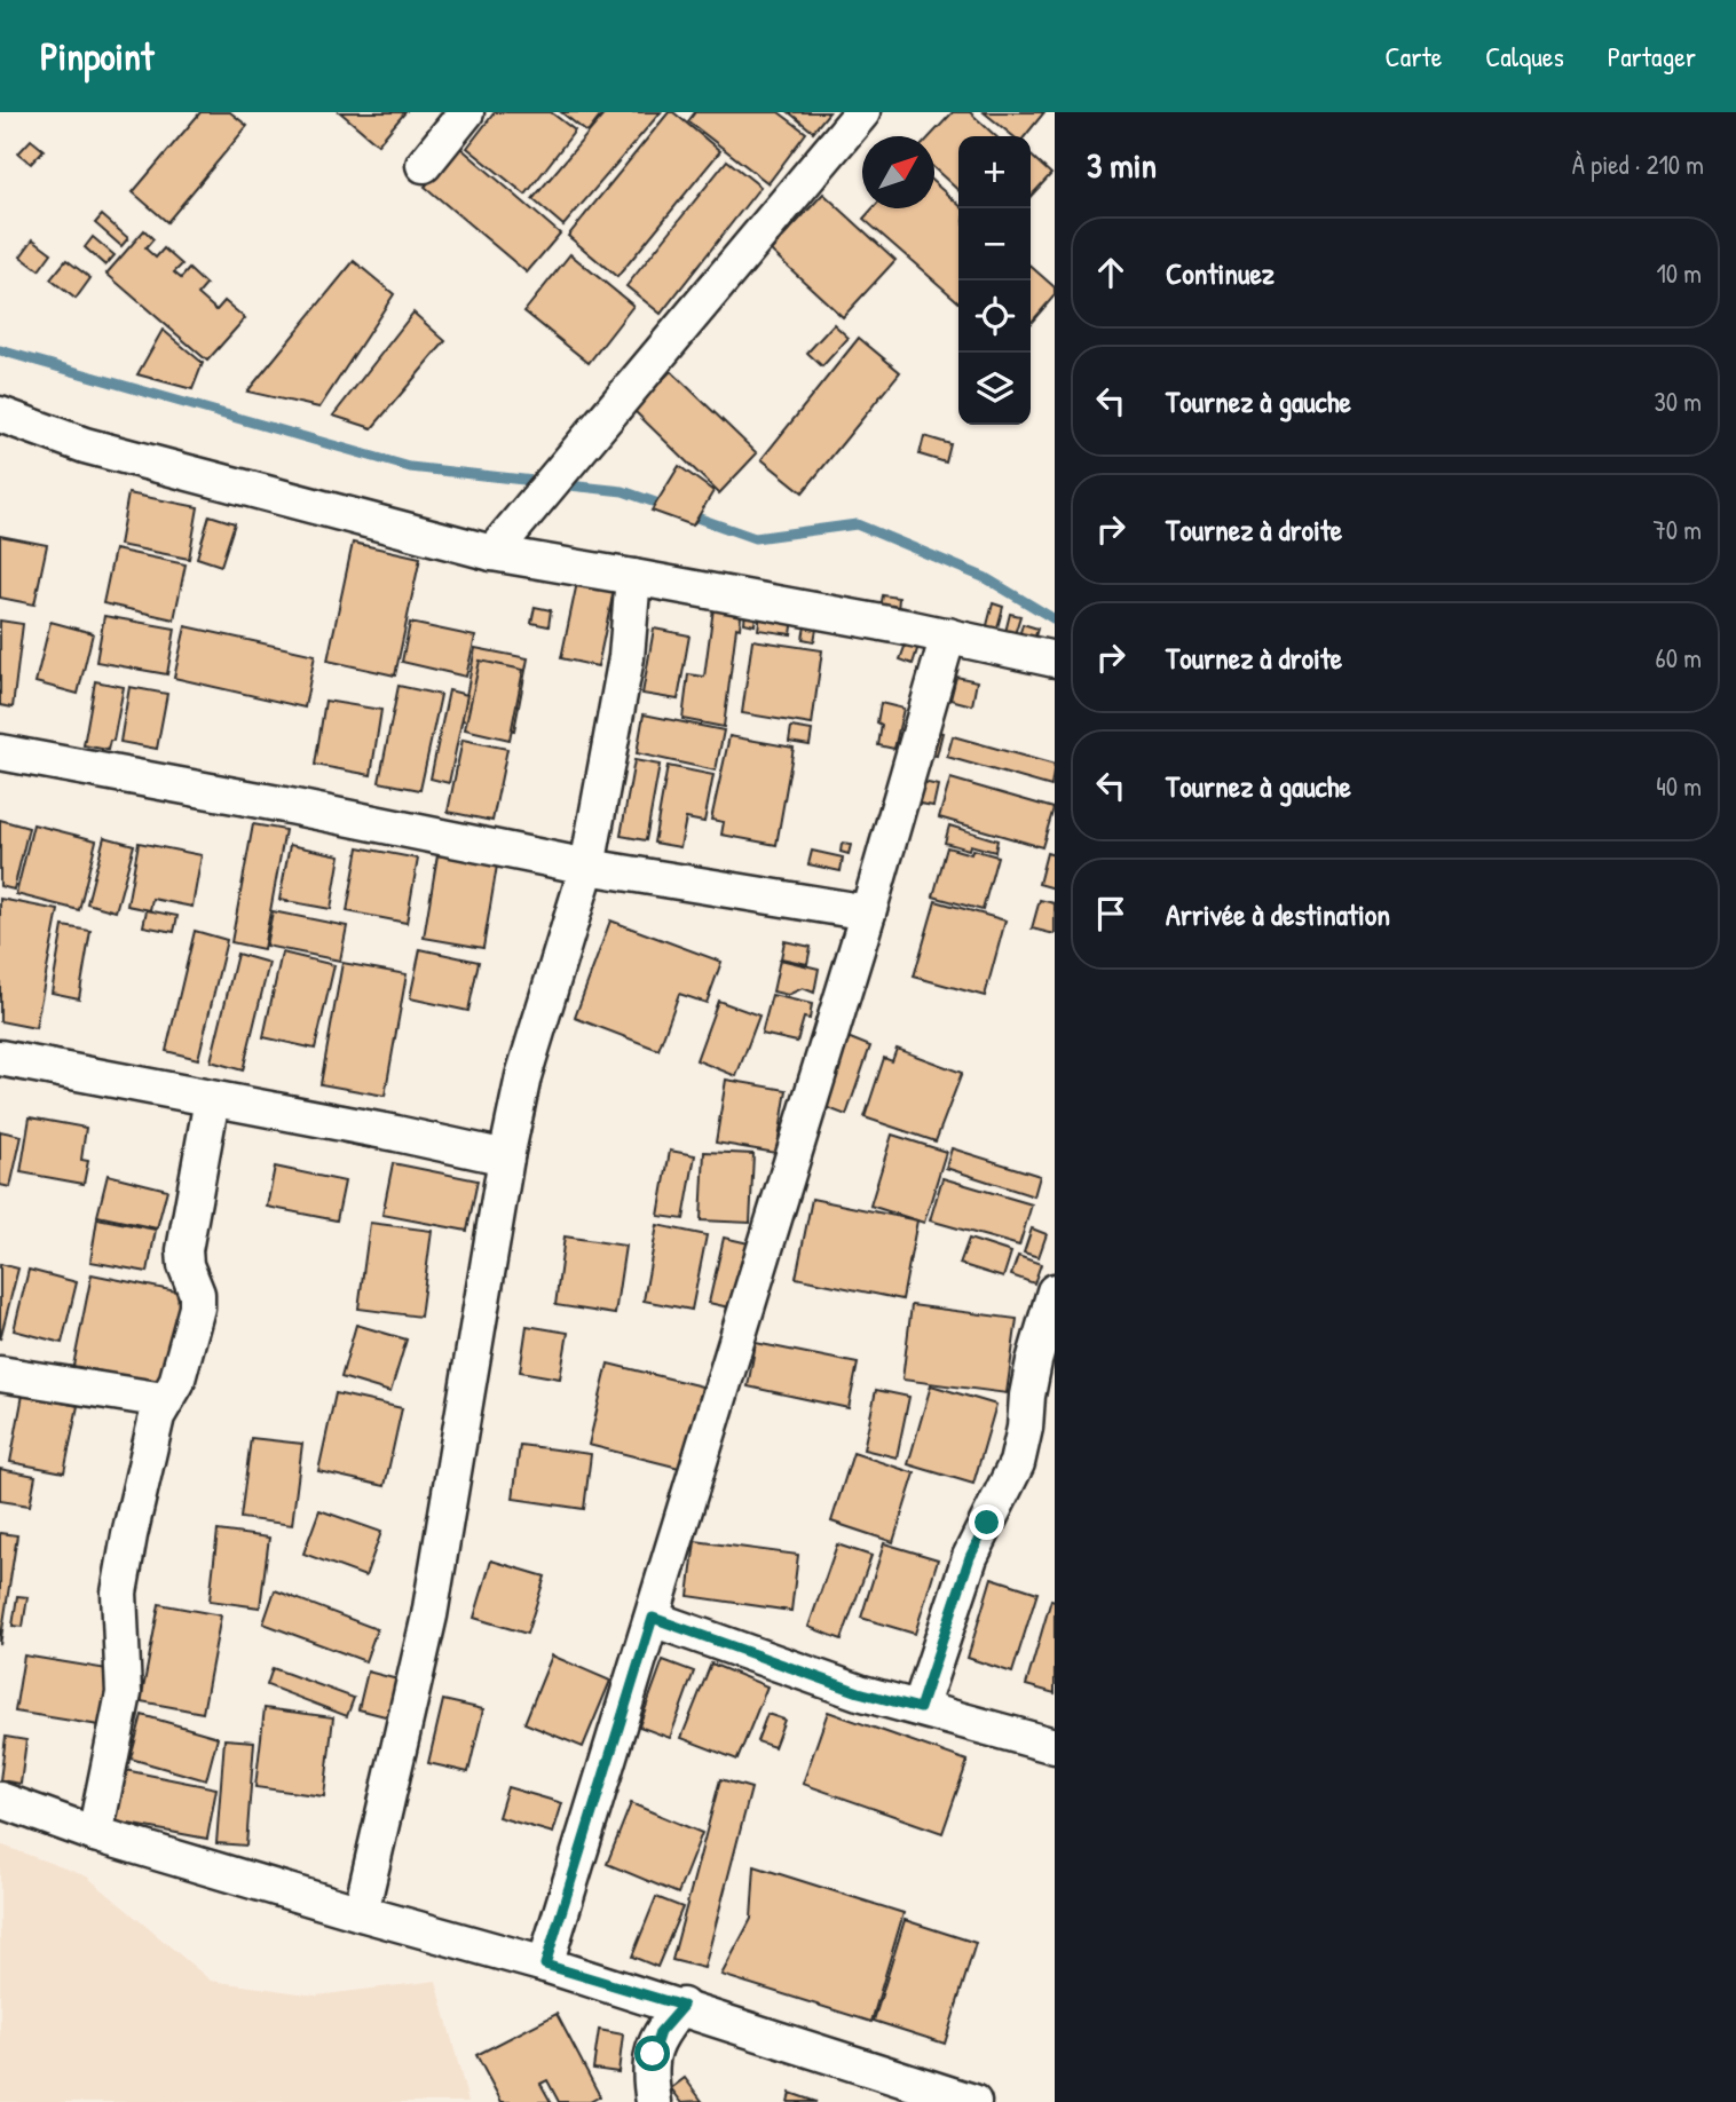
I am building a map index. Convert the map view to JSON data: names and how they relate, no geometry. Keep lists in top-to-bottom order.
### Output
{
  "north": "top right",
  "page": {
    "header": "Pinpoint",
    "nav": ["Carte", "Calques", "Partager"],
    "heading": ["3 min", "À pied · 210 m"],
    "map_buttons": ["+", "−"],
    "list": [
      ["Continuez", "10 m"],
      ["Tournez à gauche", "30 m"],
      ["Tournez à droite", "70 m"],
      ["Tournez à droite", "60 m"],
      ["Tournez à gauche", "40 m"],
      "Arrivée à destination"
    ]
  }
}
